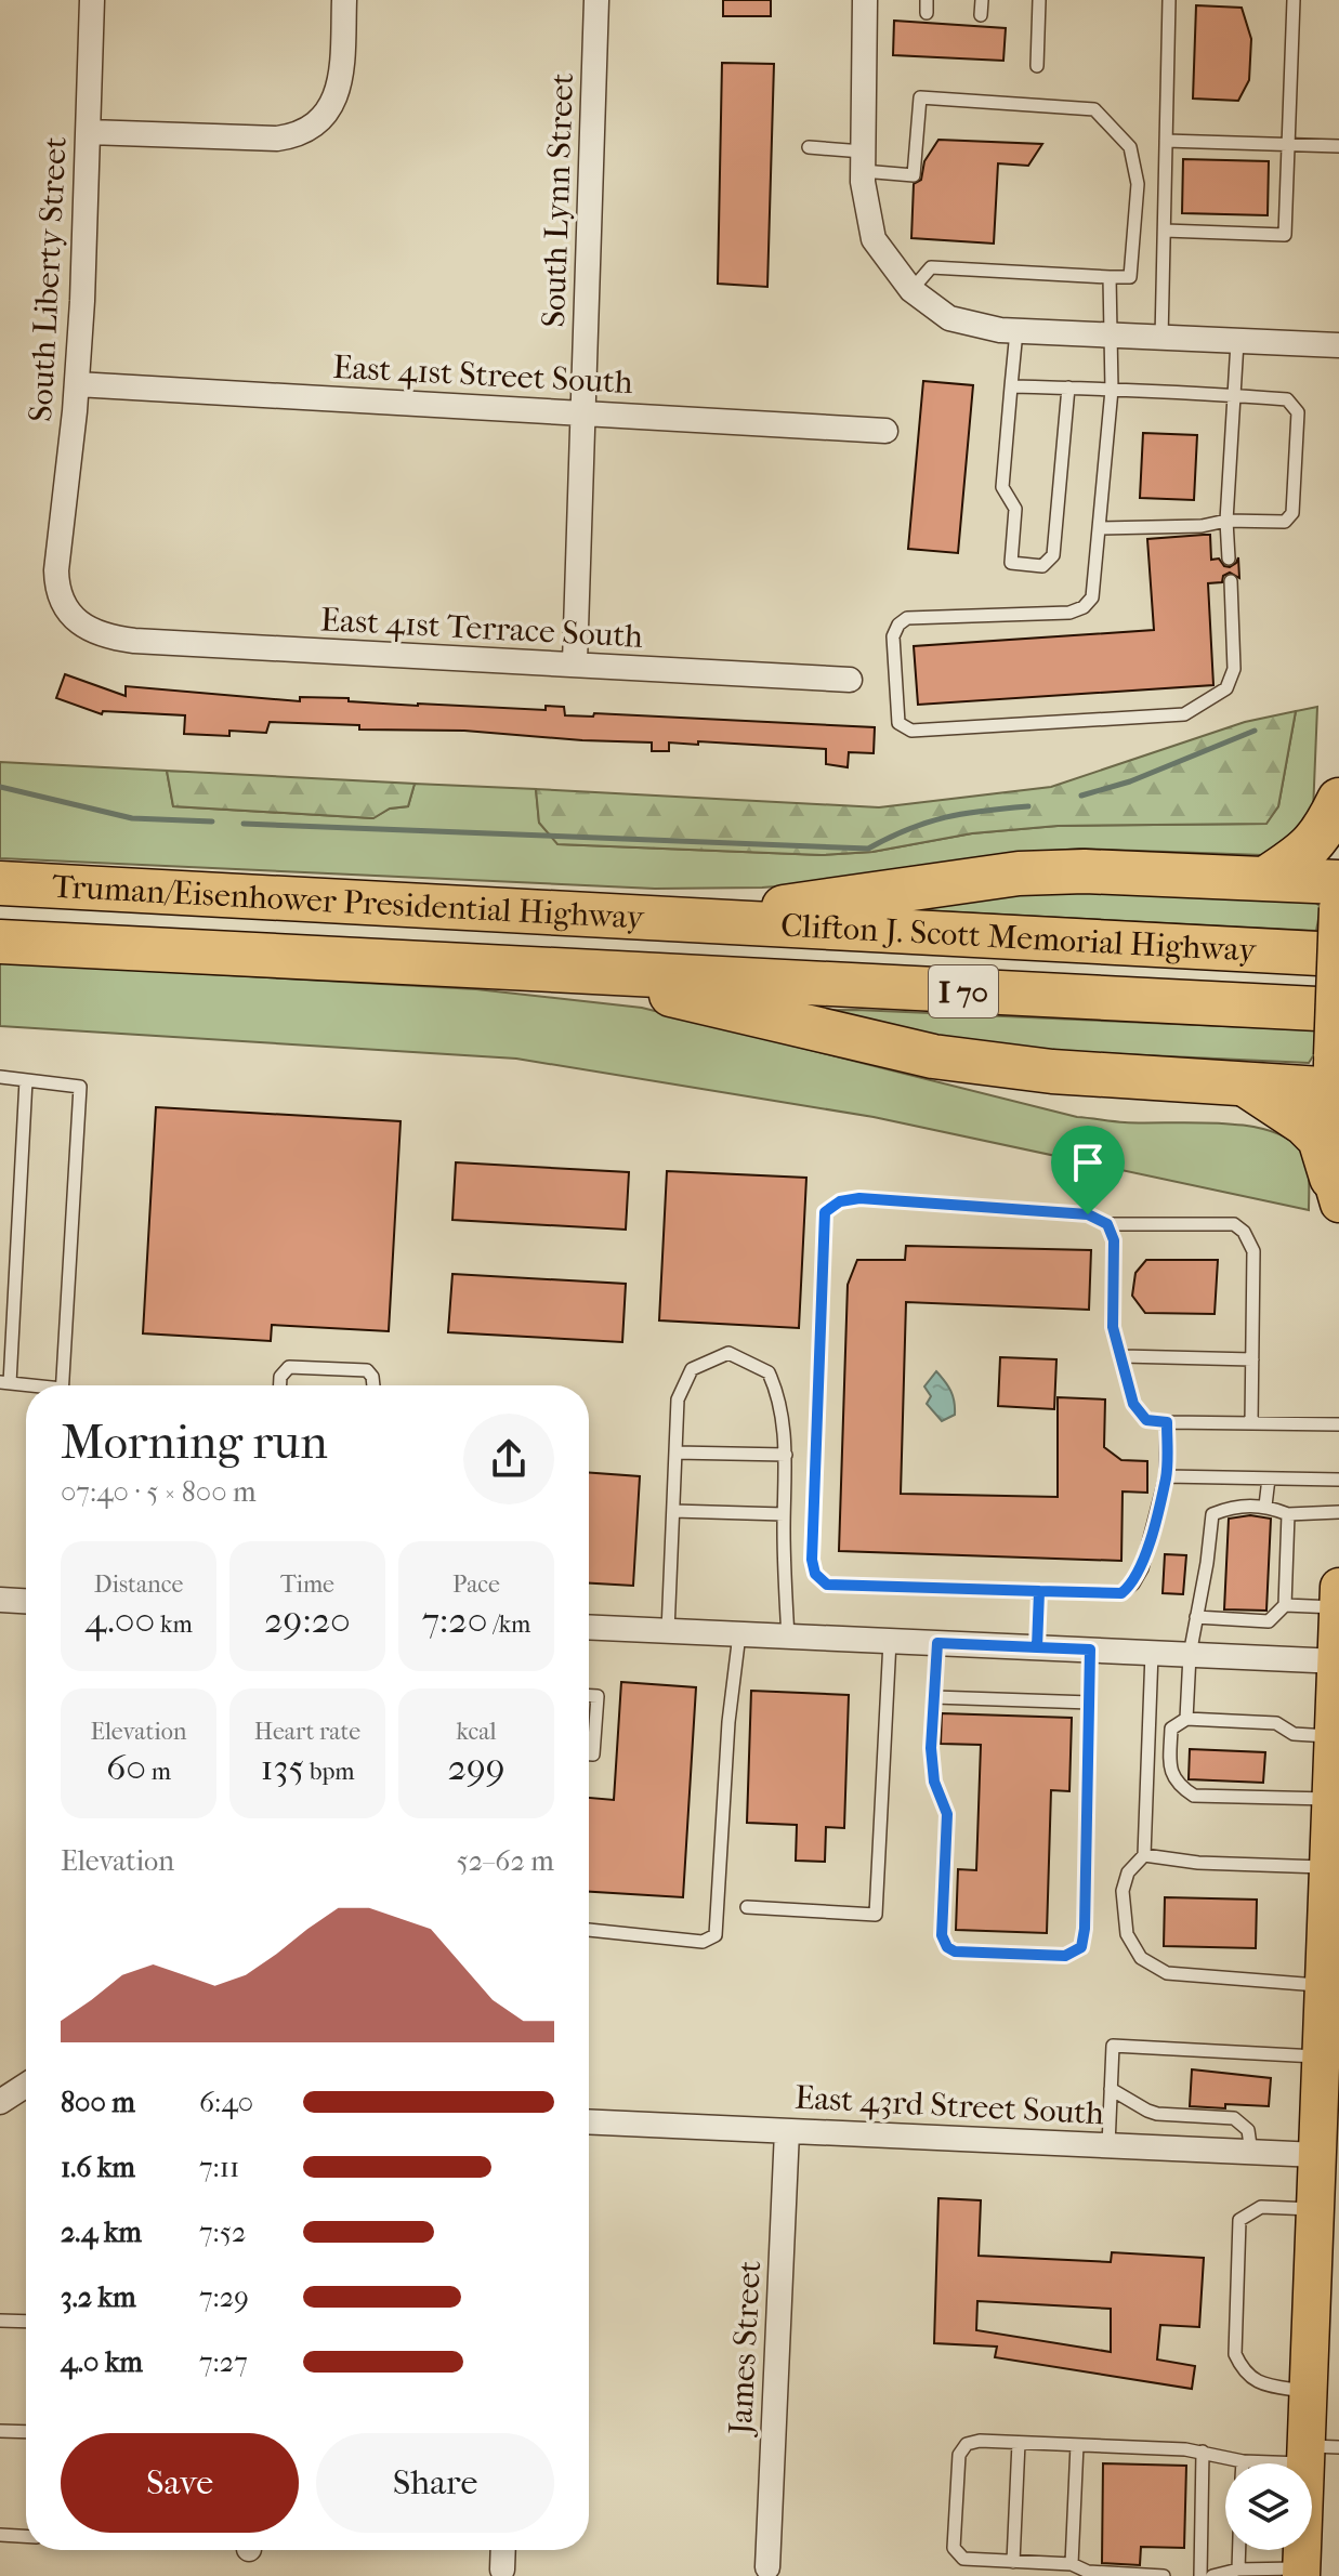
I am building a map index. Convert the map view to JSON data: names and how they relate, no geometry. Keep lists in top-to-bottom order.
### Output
{
  "streets": {
    "highway": ["Truman/Eisenhower Presidential Highway", "Clifton J. Scott Memorial Highway", "I 70"],
    "street": [
      "South Lynn Street",
      "South Liberty Street",
      "East 41st Street South",
      "East 41st Terrace South",
      "East 43rd Street South",
      "James Street"
    ]
  },
  "crossings": [
    ["South Lynn Street", "East 41st Street South"],
    ["South Lynn Street", "East 41st Terrace South"],
    ["South Liberty Street", "East 41st Street South"],
    ["South Liberty Street", "East 41st Terrace South"],
    ["Truman/Eisenhower Presidential Highway", "Clifton J. Scott Memorial Highway"],
    ["East 43rd Street South", "James Street"]
  ],
  "page": {
    "heading": ["Morning run", "07:40 · 5 × 800 m"],
    "stats": [
      ["Distance", "4.00 km"],
      ["Time", "29:20"],
      ["Pace", "7:20 /km"],
      ["Elevation", "60 m"],
      ["Heart rate", "135 bpm"],
      ["kcal", "299"]
    ],
    "chart": ["Elevation", "52–62 m"],
    "list": [
      {
        "name": "800 m",
        "note": "6:40"
      },
      {
        "name": "1.6 km",
        "note": "7:11"
      },
      {
        "name": "2.4 km",
        "note": "7:52"
      },
      {
        "name": "3.2 km",
        "note": "7:29"
      },
      {
        "name": "4.0 km",
        "note": "7:27"
      }
    ],
    "buttons": ["Save", "Share"]
  }
}
